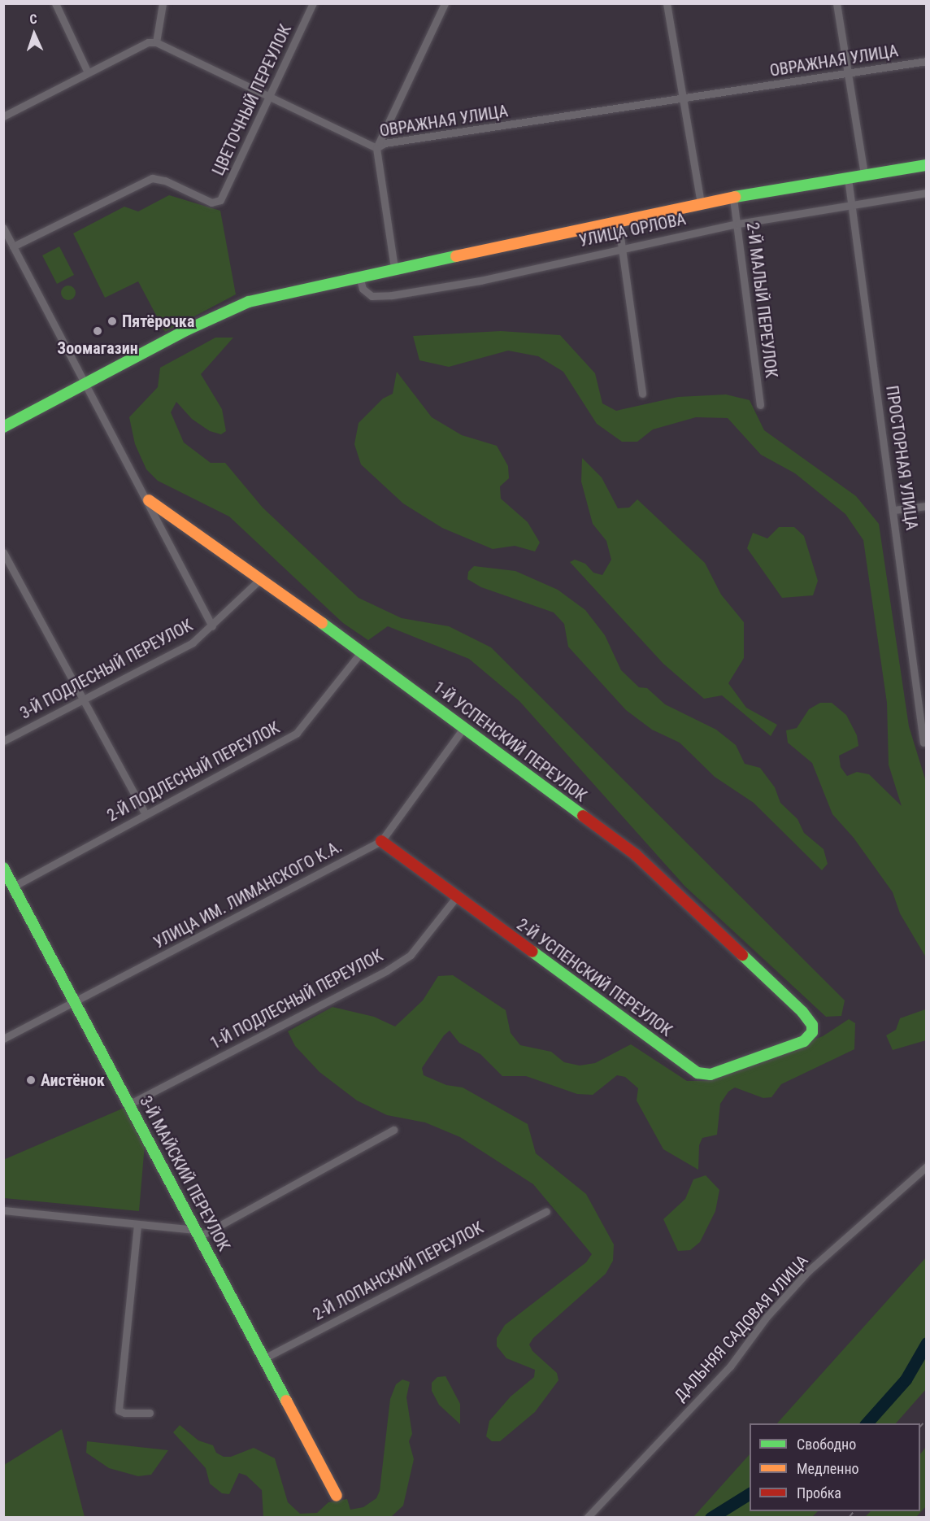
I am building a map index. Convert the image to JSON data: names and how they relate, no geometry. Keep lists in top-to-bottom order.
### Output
{
  "streets": {
    "street": [
      "ОВРАЖНАЯ УЛИЦА",
      "ЦВЕТОЧНЫЙ ПЕРЕУЛОК",
      "УЛИЦА ОРЛОВА",
      "2-Й МАЛЫЙ ПЕРЕУЛОК",
      "ПРОСТОРНАЯ УЛИЦА",
      "3-Й ПОДЛЕСНЫЙ ПЕРЕУЛОК",
      "1-Й УСПЕНСКИЙ ПЕРЕУЛОК",
      "2-Й ПОДЛЕСНЫЙ ПЕРЕУЛОК",
      "УЛИЦА ИМ. ЛИМАНСКОГО К.А.",
      "2-Й УСПЕНСКИЙ ПЕРЕУЛОК",
      "1-Й ПОДЛЕСНЫЙ ПЕРЕУЛОК",
      "3-Й МАЙСКИЙ ПЕРЕУЛОК",
      "2-Й ЛОПАНСКИЙ ПЕРЕУЛОК",
      "ДАЛЬНЯЯ САДОВАЯ УЛИЦА"
    ]
  },
  "crossings": [
    ["ОВРАЖНАЯ УЛИЦА", "ЦВЕТОЧНЫЙ ПЕРЕУЛОК"],
    ["ЦВЕТОЧНЫЙ ПЕРЕУЛОК", "1-Й УСПЕНСКИЙ ПЕРЕУЛОК"],
    ["УЛИЦА ОРЛОВА", "2-Й МАЛЫЙ ПЕРЕУЛОК"],
    ["УЛИЦА ОРЛОВА", "ПРОСТОРНАЯ УЛИЦА"],
    ["УЛИЦА ОРЛОВА", "1-Й УСПЕНСКИЙ ПЕРЕУЛОК"],
    ["3-Й ПОДЛЕСНЫЙ ПЕРЕУЛОК", "1-Й УСПЕНСКИЙ ПЕРЕУЛОК"],
    ["1-Й УСПЕНСКИЙ ПЕРЕУЛОК", "2-Й ПОДЛЕСНЫЙ ПЕРЕУЛОК"],
    ["1-Й УСПЕНСКИЙ ПЕРЕУЛОК", "УЛИЦА ИМ. ЛИМАНСКОГО К.А."],
    ["1-Й УСПЕНСКИЙ ПЕРЕУЛОК", "2-Й УСПЕНСКИЙ ПЕРЕУЛОК"],
    ["2-Й ПОДЛЕСНЫЙ ПЕРЕУЛОК", "3-Й МАЙСКИЙ ПЕРЕУЛОК"],
    ["УЛИЦА ИМ. ЛИМАНСКОГО К.А.", "2-Й УСПЕНСКИЙ ПЕРЕУЛОК"],
    ["УЛИЦА ИМ. ЛИМАНСКОГО К.А.", "3-Й МАЙСКИЙ ПЕРЕУЛОК"],
    ["2-Й УСПЕНСКИЙ ПЕРЕУЛОК", "1-Й ПОДЛЕСНЫЙ ПЕРЕУЛОК"],
    ["1-Й ПОДЛЕСНЫЙ ПЕРЕУЛОК", "3-Й МАЙСКИЙ ПЕРЕУЛОК"],
    ["3-Й МАЙСКИЙ ПЕРЕУЛОК", "2-Й ЛОПАНСКИЙ ПЕРЕУЛОК"]
  ],
  "places": ["Пятёрочка", "Зоомагазин", "Аистёнок"],
  "legend": ["Свободно", "Медленно", "Пробка"],
  "north": "top"
}
